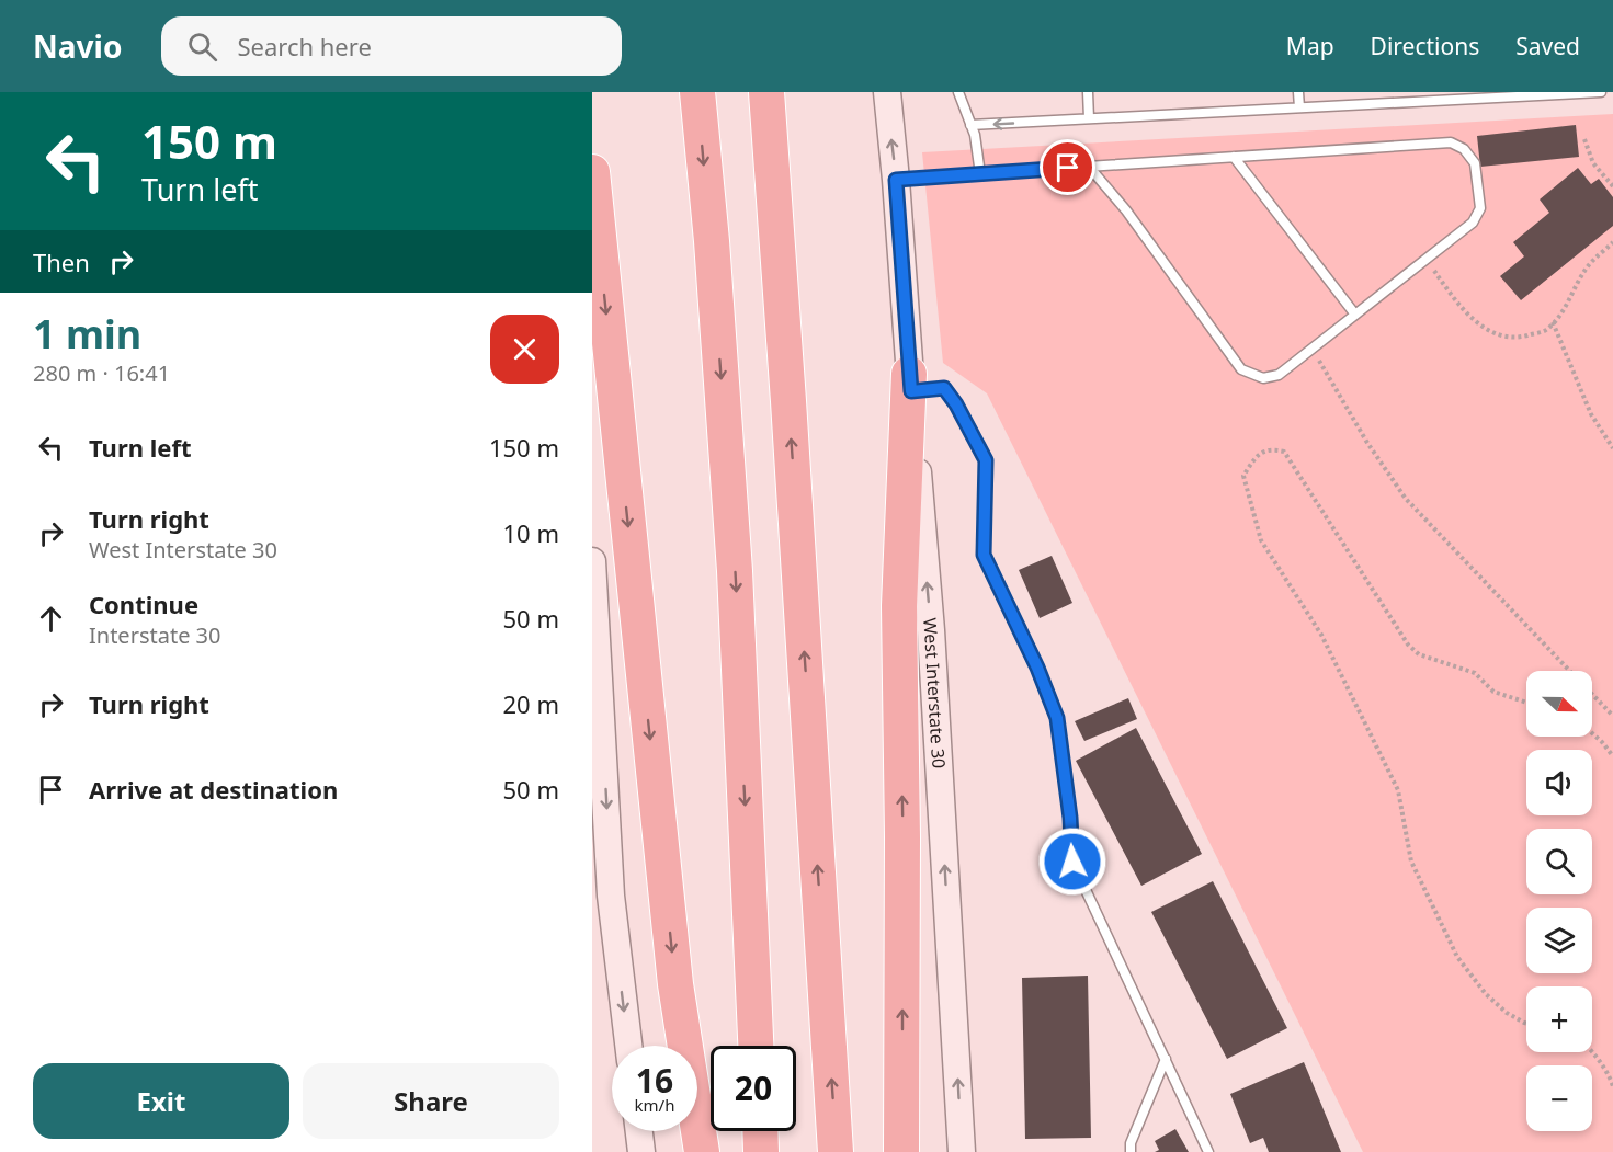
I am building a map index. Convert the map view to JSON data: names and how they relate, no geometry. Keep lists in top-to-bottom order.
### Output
{
  "streets": {
    "main road": ["West Interstate 30"]
  },
  "one_way": ["West Interstate 30"],
  "north": "right",
  "page": {
    "header": "Navio",
    "search": "Search here",
    "nav": ["Map", "Directions", "Saved"],
    "turn": ["150 m", "Turn left"],
    "then": "Then",
    "heading": ["1 min", "280 m · 16:41"],
    "list": [
      {
        "name": "Turn left",
        "value": "150 m"
      },
      {
        "name": "Turn right",
        "note": "West Interstate 30",
        "value": "10 m"
      },
      {
        "name": "Continue",
        "note": "Interstate 30",
        "value": "50 m"
      },
      {
        "name": "Turn right",
        "value": "20 m"
      },
      {
        "name": "Arrive at destination",
        "value": "50 m"
      }
    ],
    "map_buttons": ["+", "−"],
    "speed": "16 km/h",
    "limit": "20",
    "buttons": ["Exit", "Share"]
  }
}
